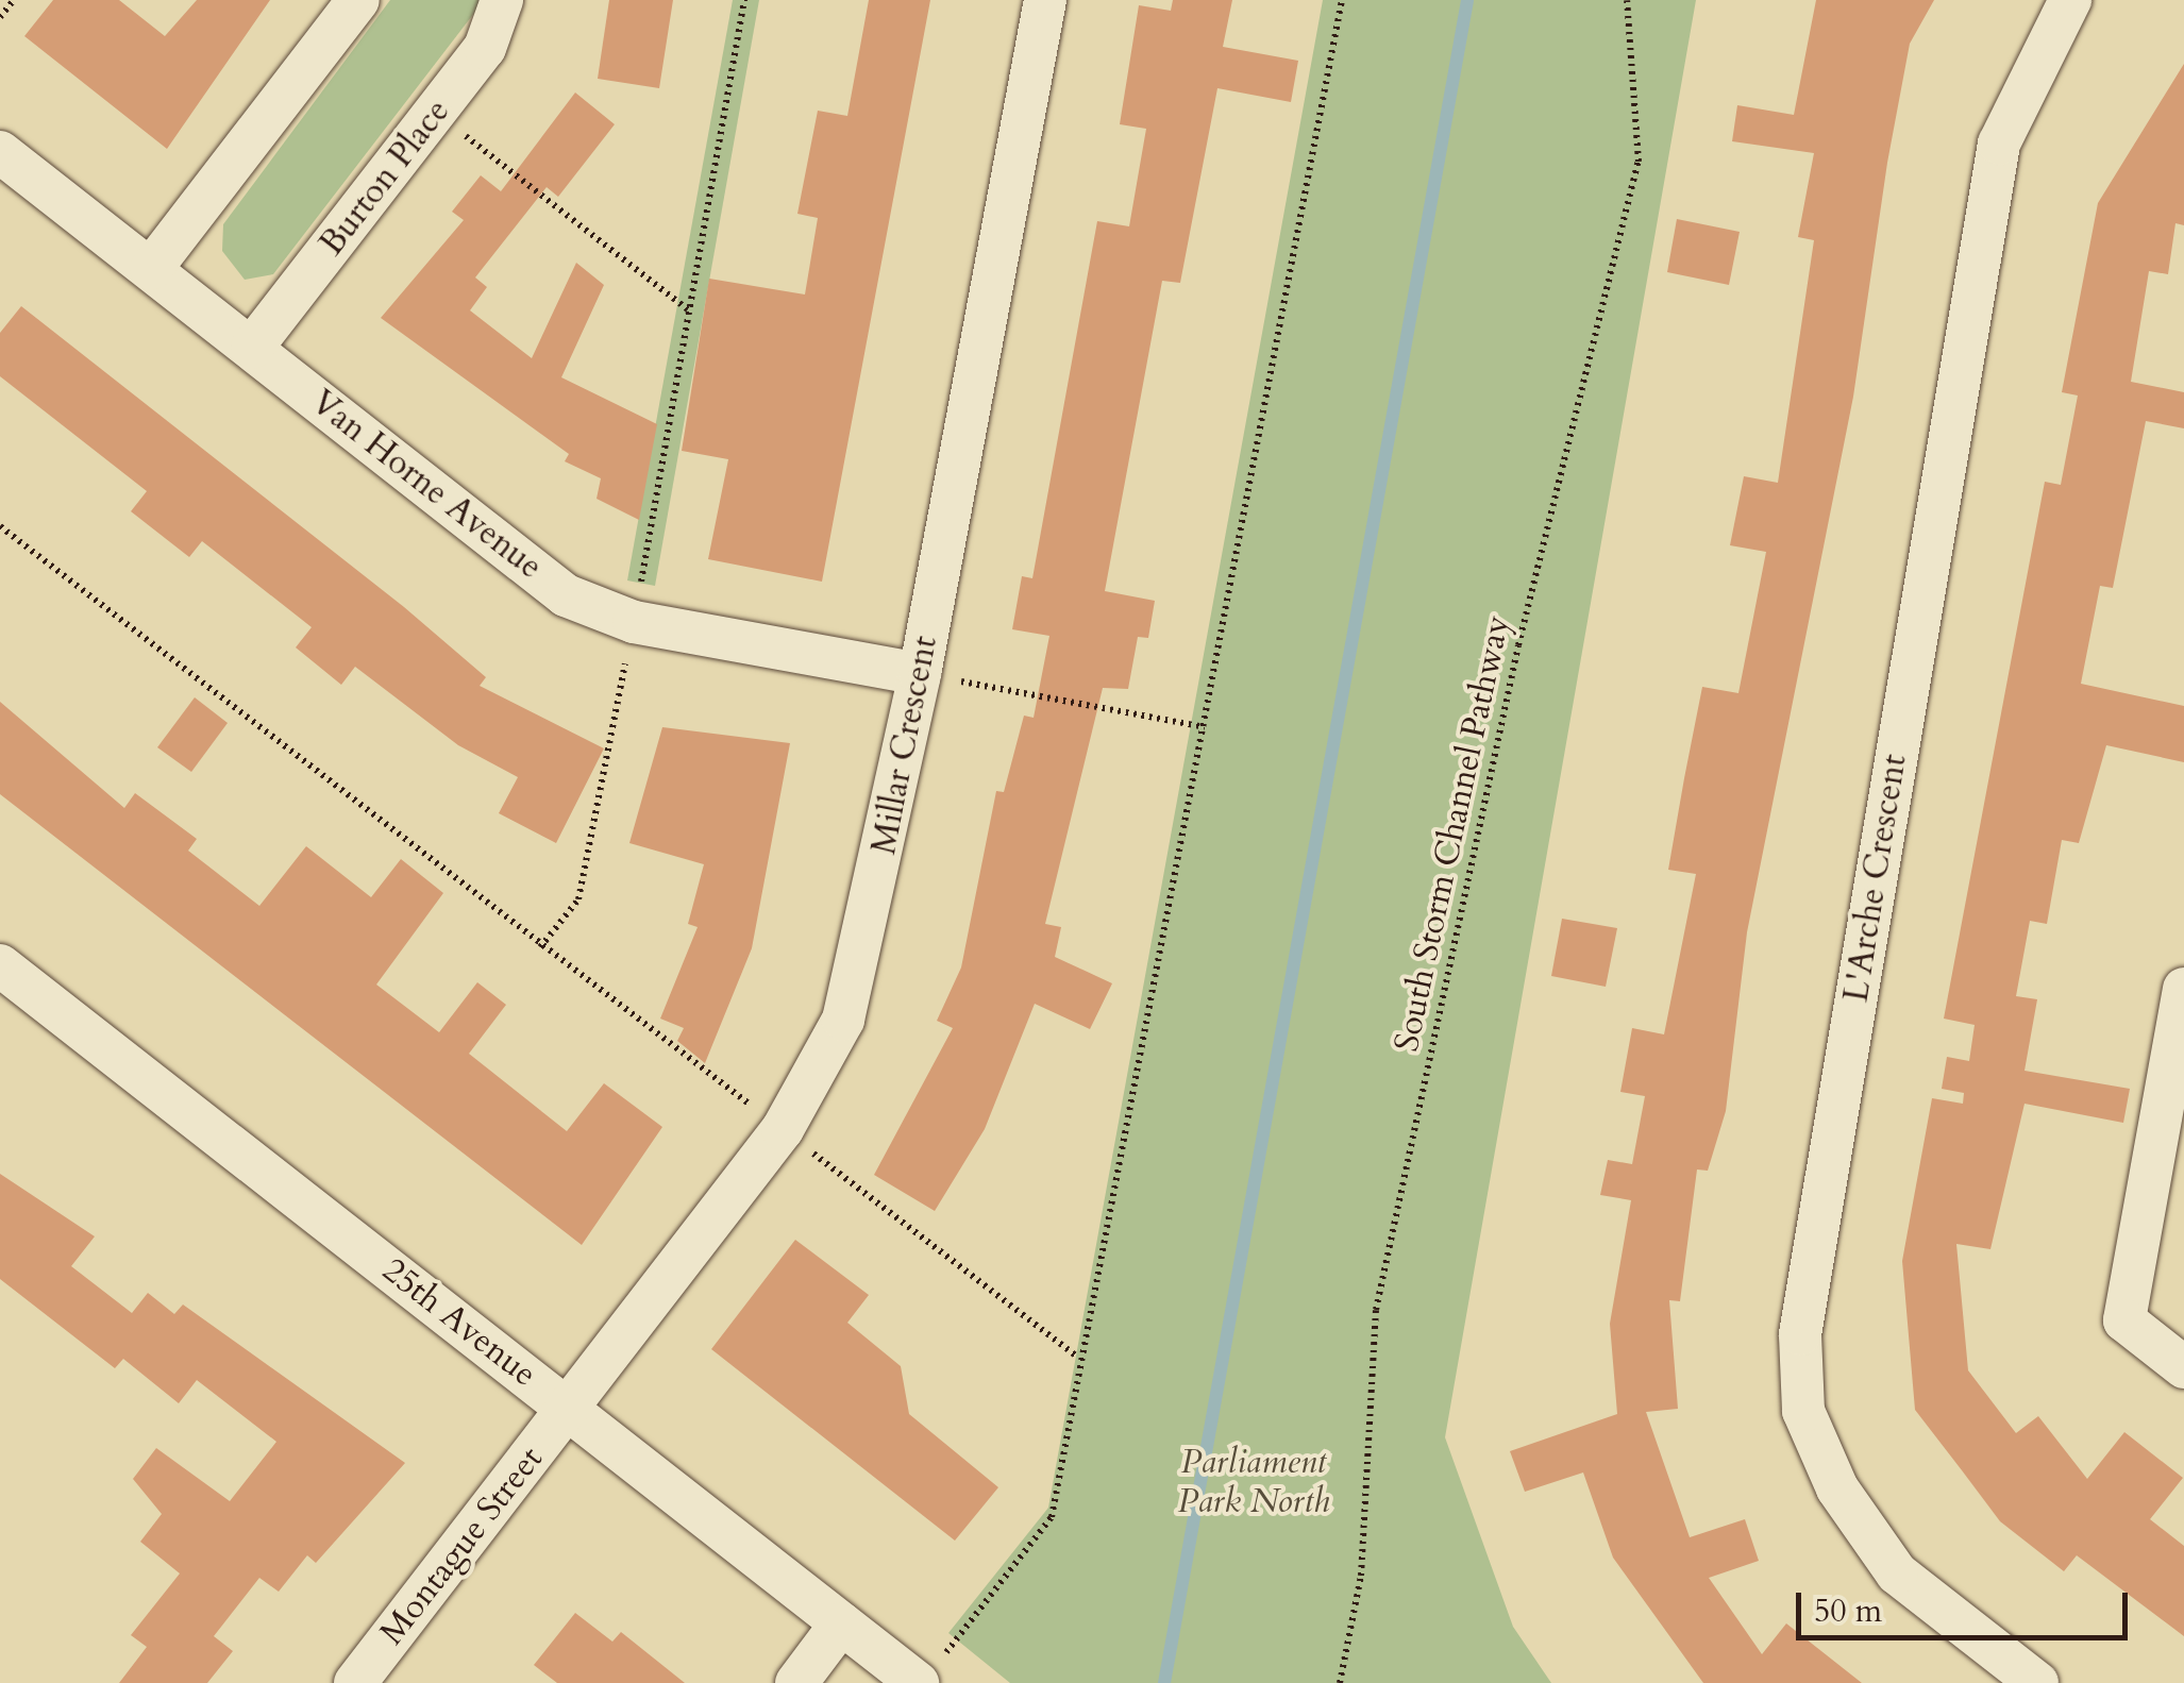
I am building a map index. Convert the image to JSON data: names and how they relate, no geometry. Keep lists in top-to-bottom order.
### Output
{
  "streets": {
    "street": [
      "Burton Place",
      "Van Horne Avenue",
      "Millar Crescent",
      "L'Arche Crescent",
      "25th Avenue",
      "Montague Street"
    ],
    "path": ["South Storm Channel Pathway"]
  },
  "crossings": [
    ["Burton Place", "Van Horne Avenue"],
    ["Van Horne Avenue", "Millar Crescent"],
    ["Millar Crescent", "25th Avenue"],
    ["Millar Crescent", "Montague Street"],
    ["25th Avenue", "Montague Street"]
  ],
  "parks": ["Parliament Park North"],
  "scale_bar": "50 m"
}
